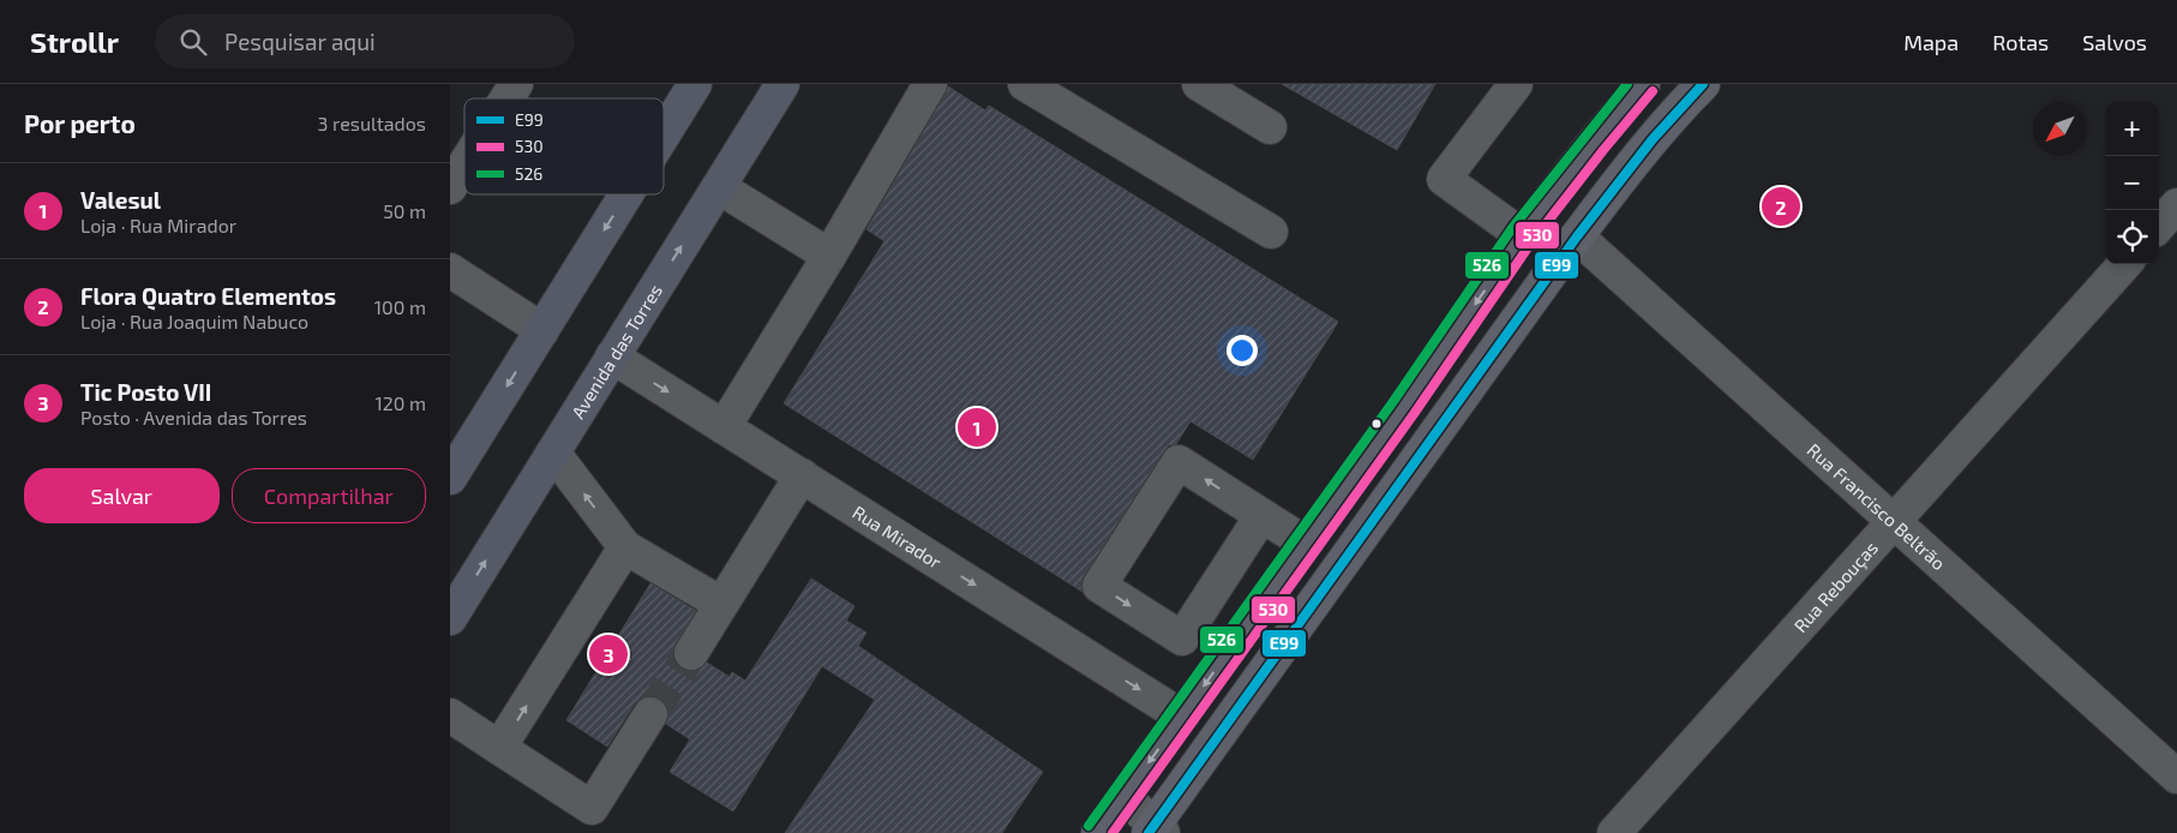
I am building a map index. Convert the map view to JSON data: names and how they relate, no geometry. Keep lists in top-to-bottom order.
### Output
{
  "streets": {
    "highway": ["Avenida das Torres"],
    "street": ["Rua Francisco Beltrão", "Rua Mirador", "Rua Rebouças"]
  },
  "crossings": [
    ["Avenida das Torres", "Rua Mirador"],
    ["Rua Francisco Beltrão", "Rua Rebouças"]
  ],
  "lines": ["transit line E99", "transit line 526", "transit line 530"],
  "legend": ["E99", "530", "526"],
  "north": "bottom left",
  "page": {
    "header": "Strollr",
    "search": "Pesquisar aqui",
    "nav": ["Mapa", "Rotas", "Salvos"],
    "heading": ["Por perto", "3 resultados"],
    "map_buttons": ["+", "−"],
    "list": [
      {
        "mark": "1",
        "name": "Valesul",
        "note": "Loja · Rua Mirador",
        "value": "50 m"
      },
      {
        "mark": "2",
        "name": "Flora Quatro Elementos",
        "note": "Loja · Rua Joaquim Nabuco",
        "value": "100 m"
      },
      {
        "mark": "3",
        "name": "Tic Posto VII",
        "note": "Posto · Avenida das Torres",
        "value": "120 m"
      }
    ],
    "pins": ["2", "1", "3"],
    "buttons": ["Salvar", "Compartilhar"]
  }
}
